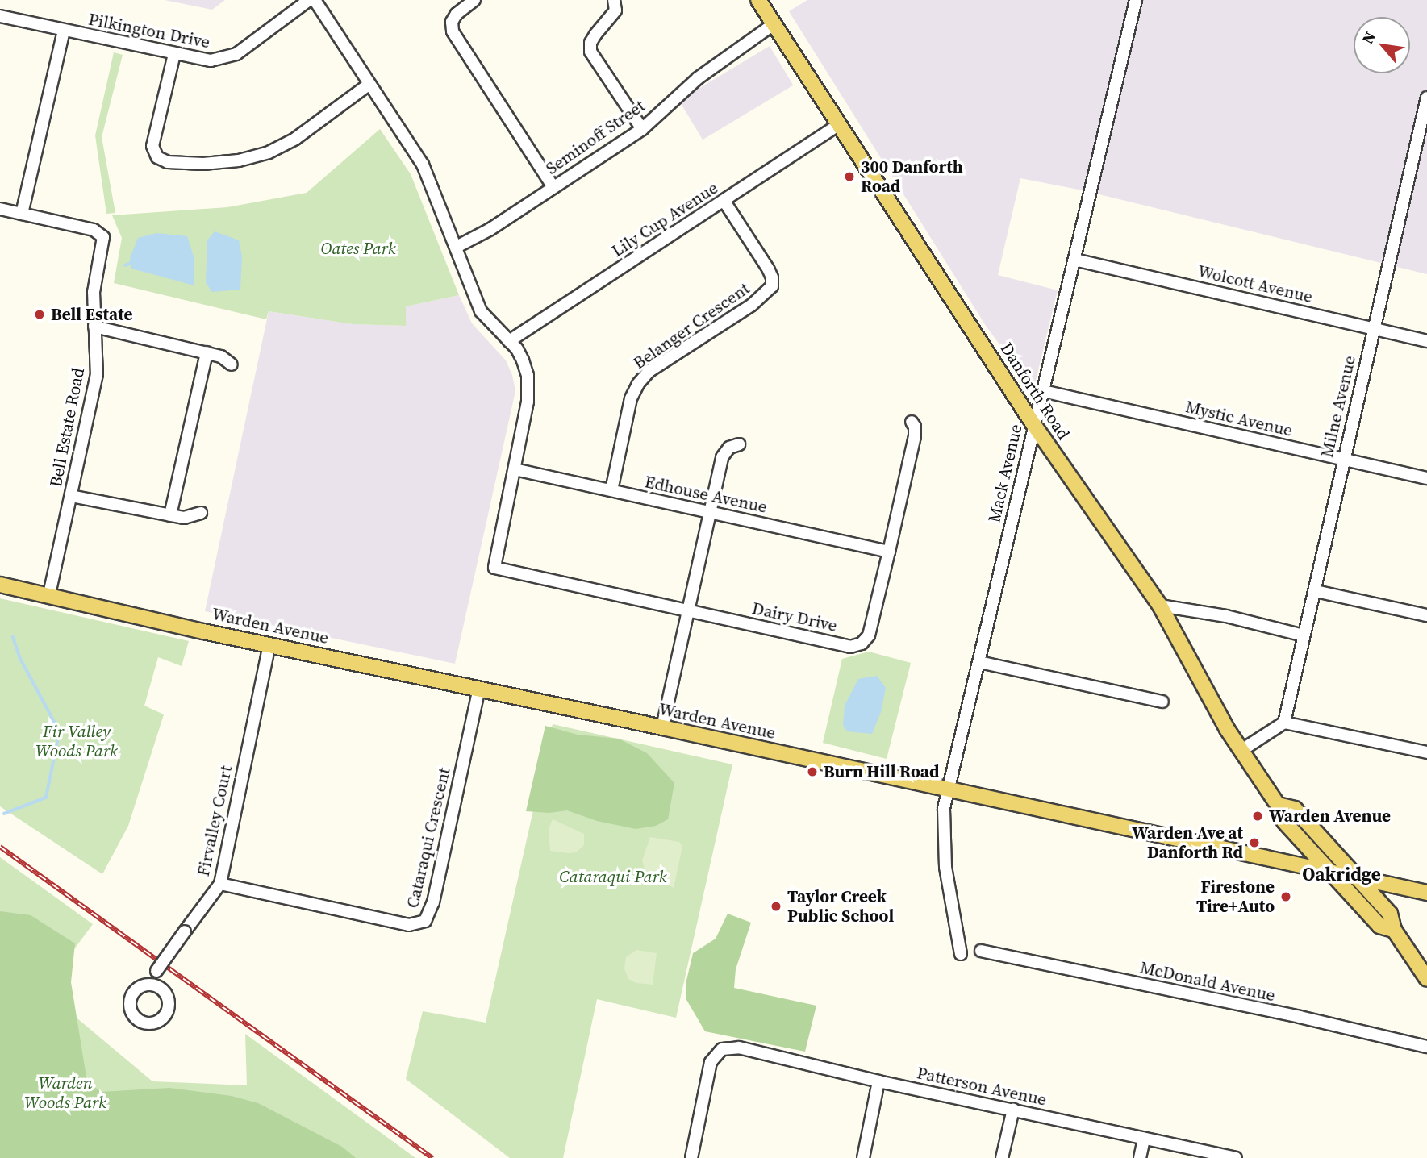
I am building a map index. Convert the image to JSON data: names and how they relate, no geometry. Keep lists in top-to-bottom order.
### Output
{
  "streets": {
    "main road": ["Danforth Road", "Warden Avenue"],
    "street": [
      "Pilkington Drive",
      "Seminoff Street",
      "Lily Cup Avenue",
      "Wolcott Avenue",
      "Belanger Crescent",
      "Milne Avenue",
      "Mystic Avenue",
      "Bell Estate Road",
      "Mack Avenue",
      "Edhouse Avenue",
      "Dairy Drive",
      "Firvalley Court",
      "Cataraqui Crescent",
      "McDonald Avenue",
      "Patterson Avenue"
    ]
  },
  "crossings": [
    ["Seminoff Street", "Danforth Road"],
    ["Lily Cup Avenue", "Belanger Crescent"],
    ["Lily Cup Avenue", "Danforth Road"],
    ["Wolcott Avenue", "Milne Avenue"],
    ["Wolcott Avenue", "Mack Avenue"],
    ["Belanger Crescent", "Edhouse Avenue"],
    ["Danforth Road", "Mack Avenue"],
    ["Danforth Road", "Warden Avenue"],
    ["Milne Avenue", "Mystic Avenue"],
    ["Mystic Avenue", "Mack Avenue"],
    ["Bell Estate Road", "Warden Avenue"],
    ["Mack Avenue", "Warden Avenue"],
    ["Edhouse Avenue", "Dairy Drive"],
    ["Warden Avenue", "Firvalley Court"],
    ["Warden Avenue", "Cataraqui Crescent"],
    ["Firvalley Court", "Cataraqui Crescent"]
  ],
  "districts": ["Oakridge"],
  "parks": [
    "Oates Park",
    "Fir Valley Woods Park",
    "Cataraqui Park",
    "Warden Woods Park"
  ],
  "places": [
    "300 Danforth Road",
    "Bell Estate",
    "Burn Hill Road",
    "Warden Avenue",
    "Warden Ave at Danforth Rd",
    "Firestone Tire+Auto",
    "Taylor Creek Public School"
  ],
  "north": "top left"
}
